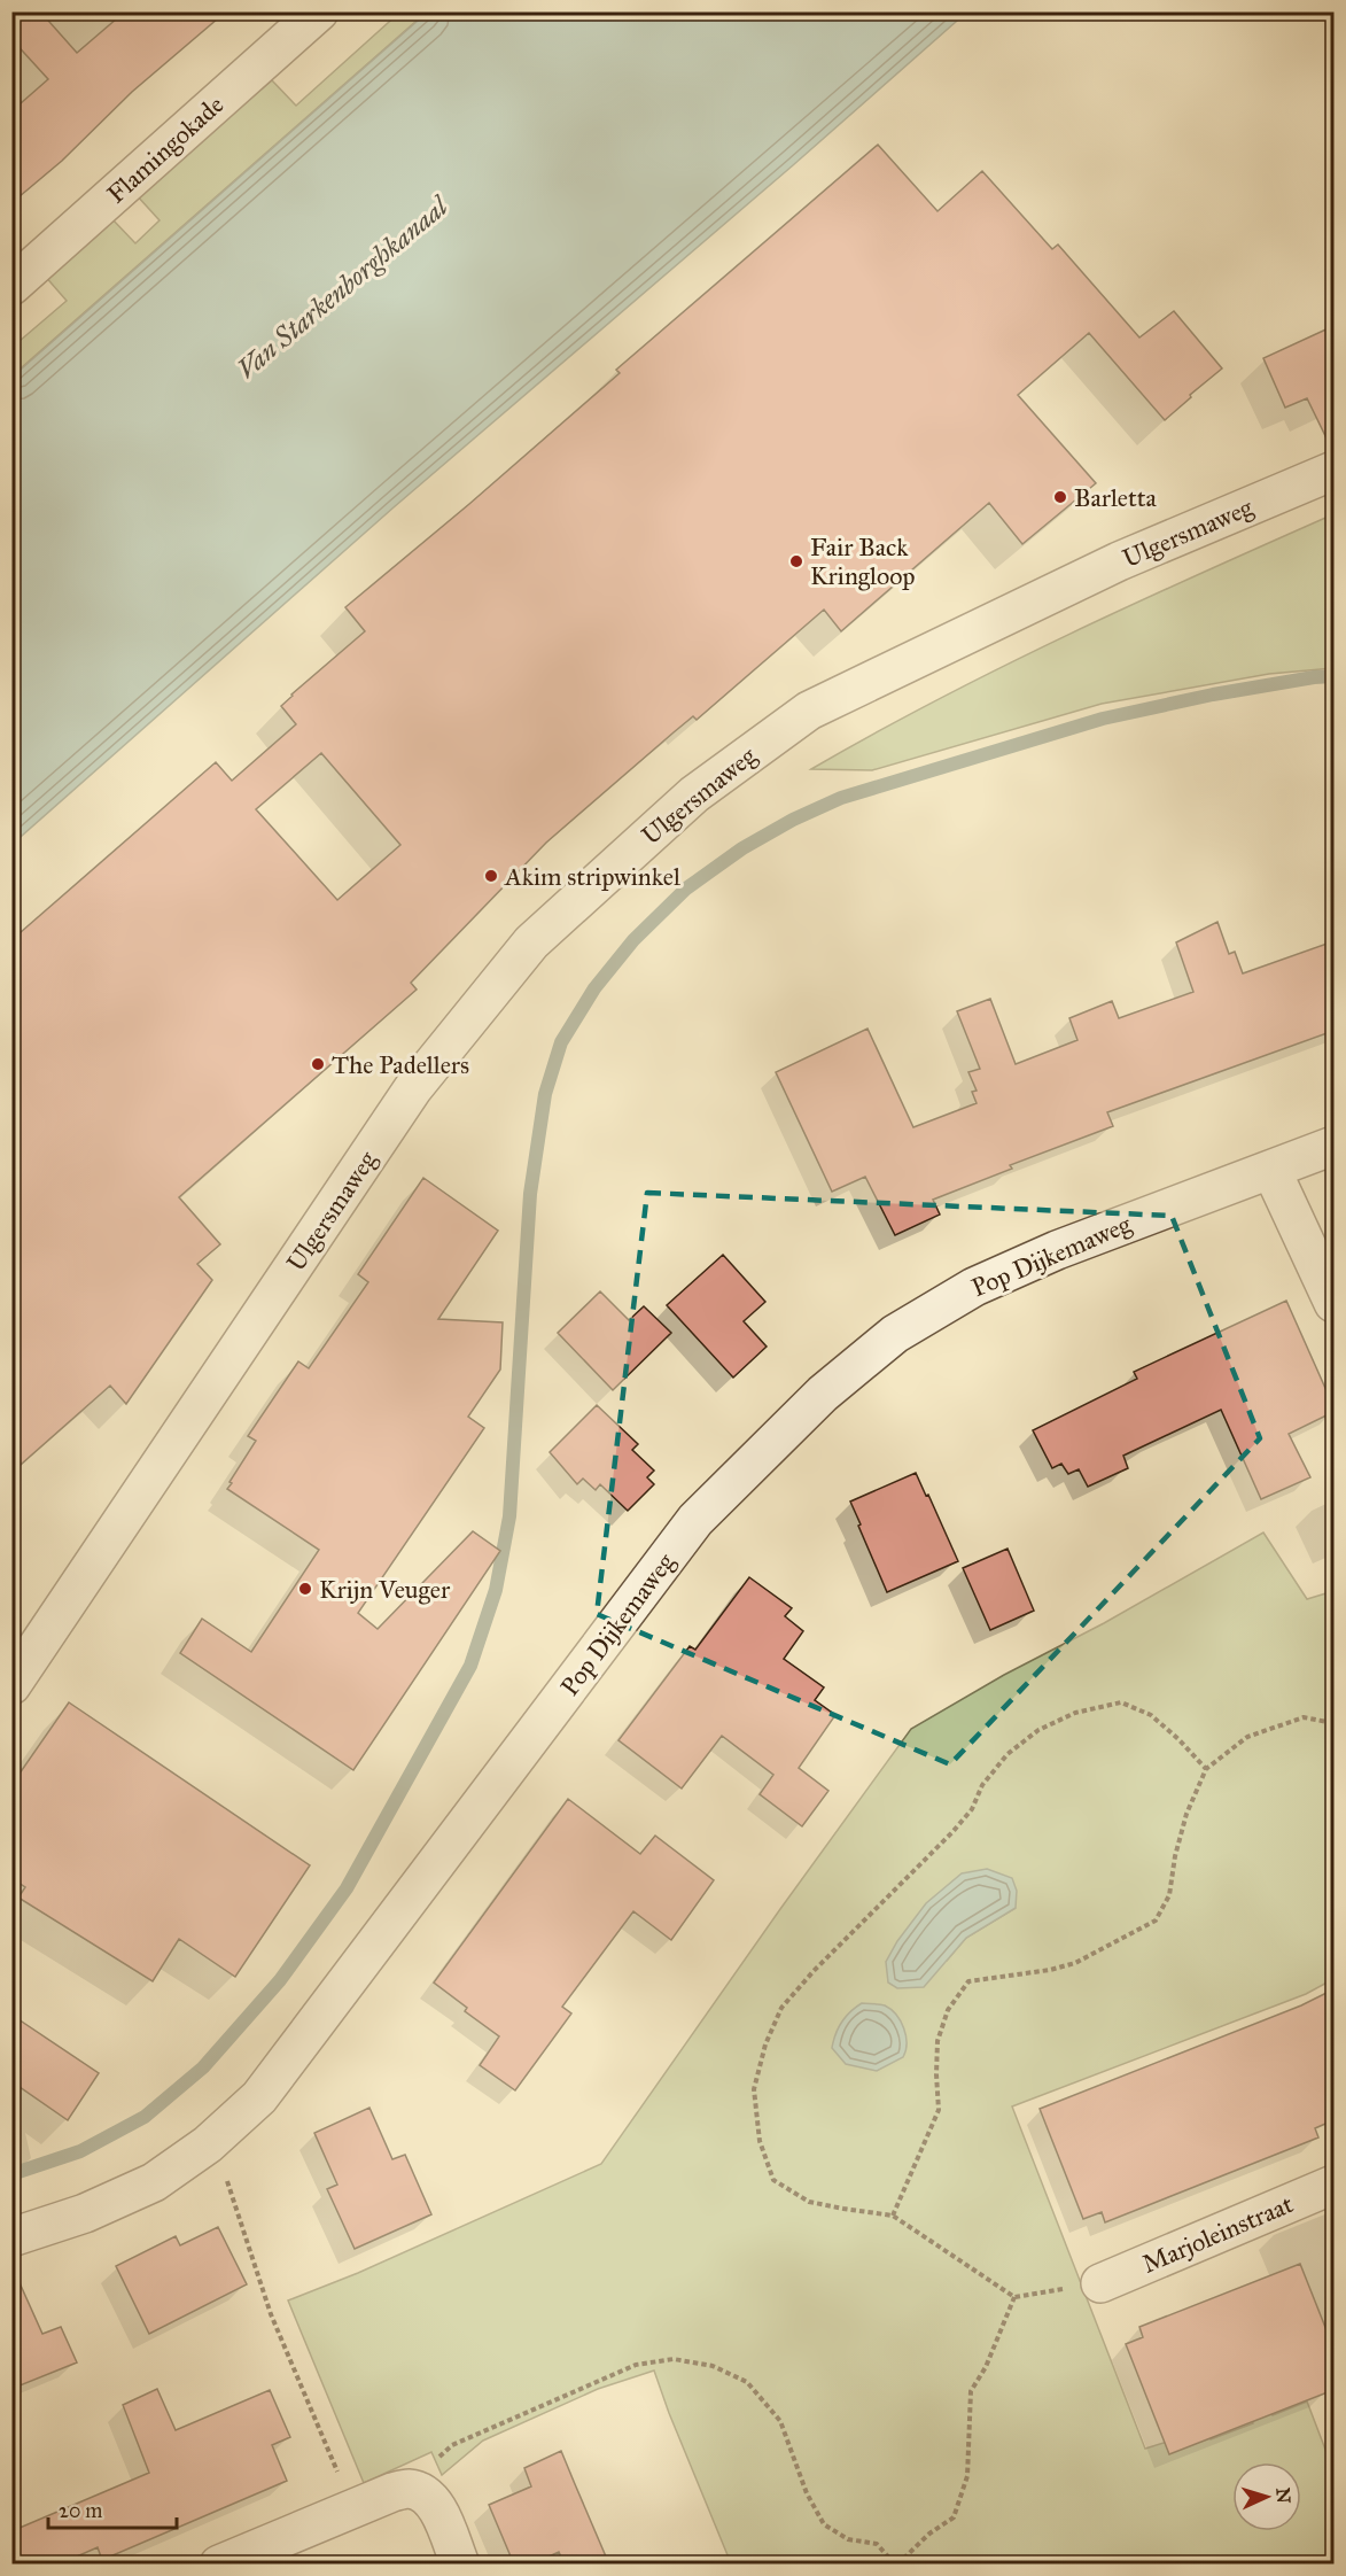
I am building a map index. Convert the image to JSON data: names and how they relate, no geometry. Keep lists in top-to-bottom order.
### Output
{
  "streets": {
    "street": [
      "Flamingokade",
      "Ulgersmaweg",
      "Pop Dijkemaweg",
      "Marjoleinstraat"
    ]
  },
  "water": ["Van Starkenborghkanaal"],
  "places": [
    "Barletta",
    "Fair Back Kringloop",
    "Akim stripwinkel",
    "The Padellers",
    "Krijn Veuger"
  ],
  "scale_bar": "20 m",
  "north": "right"
}
